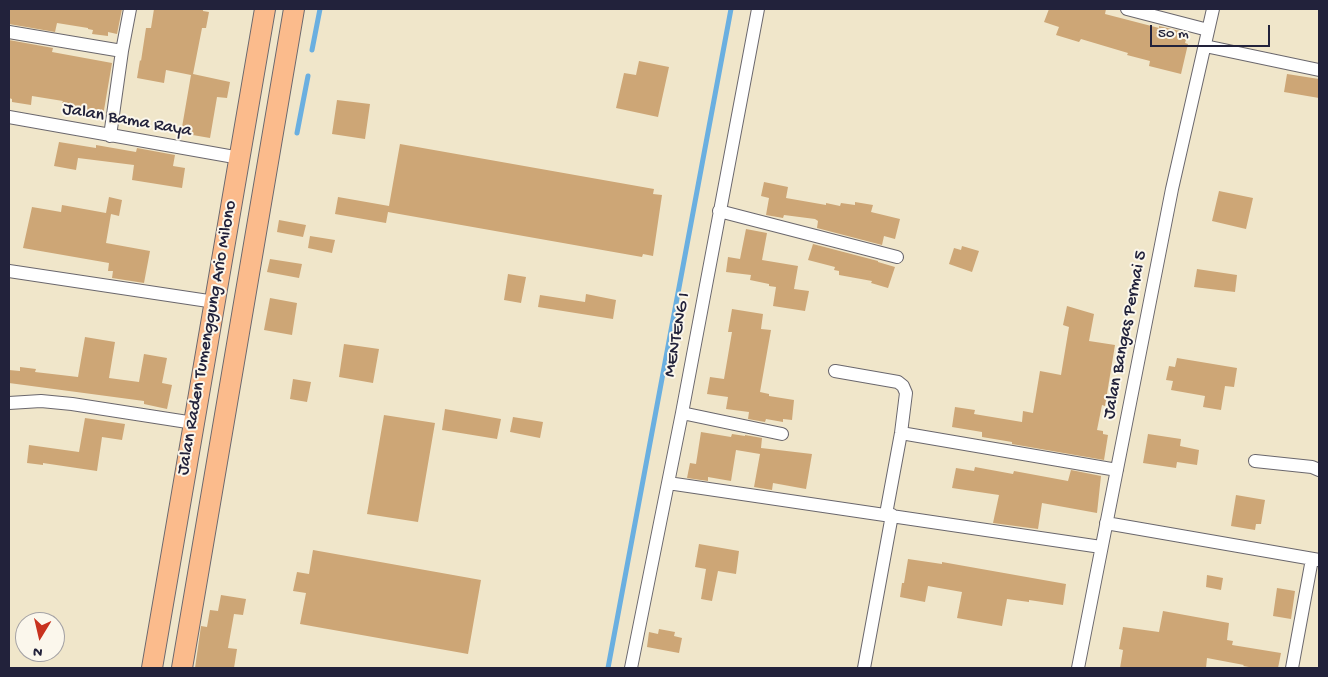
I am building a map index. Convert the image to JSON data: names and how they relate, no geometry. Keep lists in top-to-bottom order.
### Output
{
  "streets": {
    "highway": ["Jalan Raden Tumenggung Ario Milono"],
    "street": ["Jalan Bama Raya", "MENTENG I", "Jalan Bangas Permai 5"]
  },
  "crossings": [
    ["Jalan Bama Raya", "Jalan Raden Tumenggung Ario Milono"]
  ],
  "scale_bar": "50 m",
  "north": "bottom"
}
